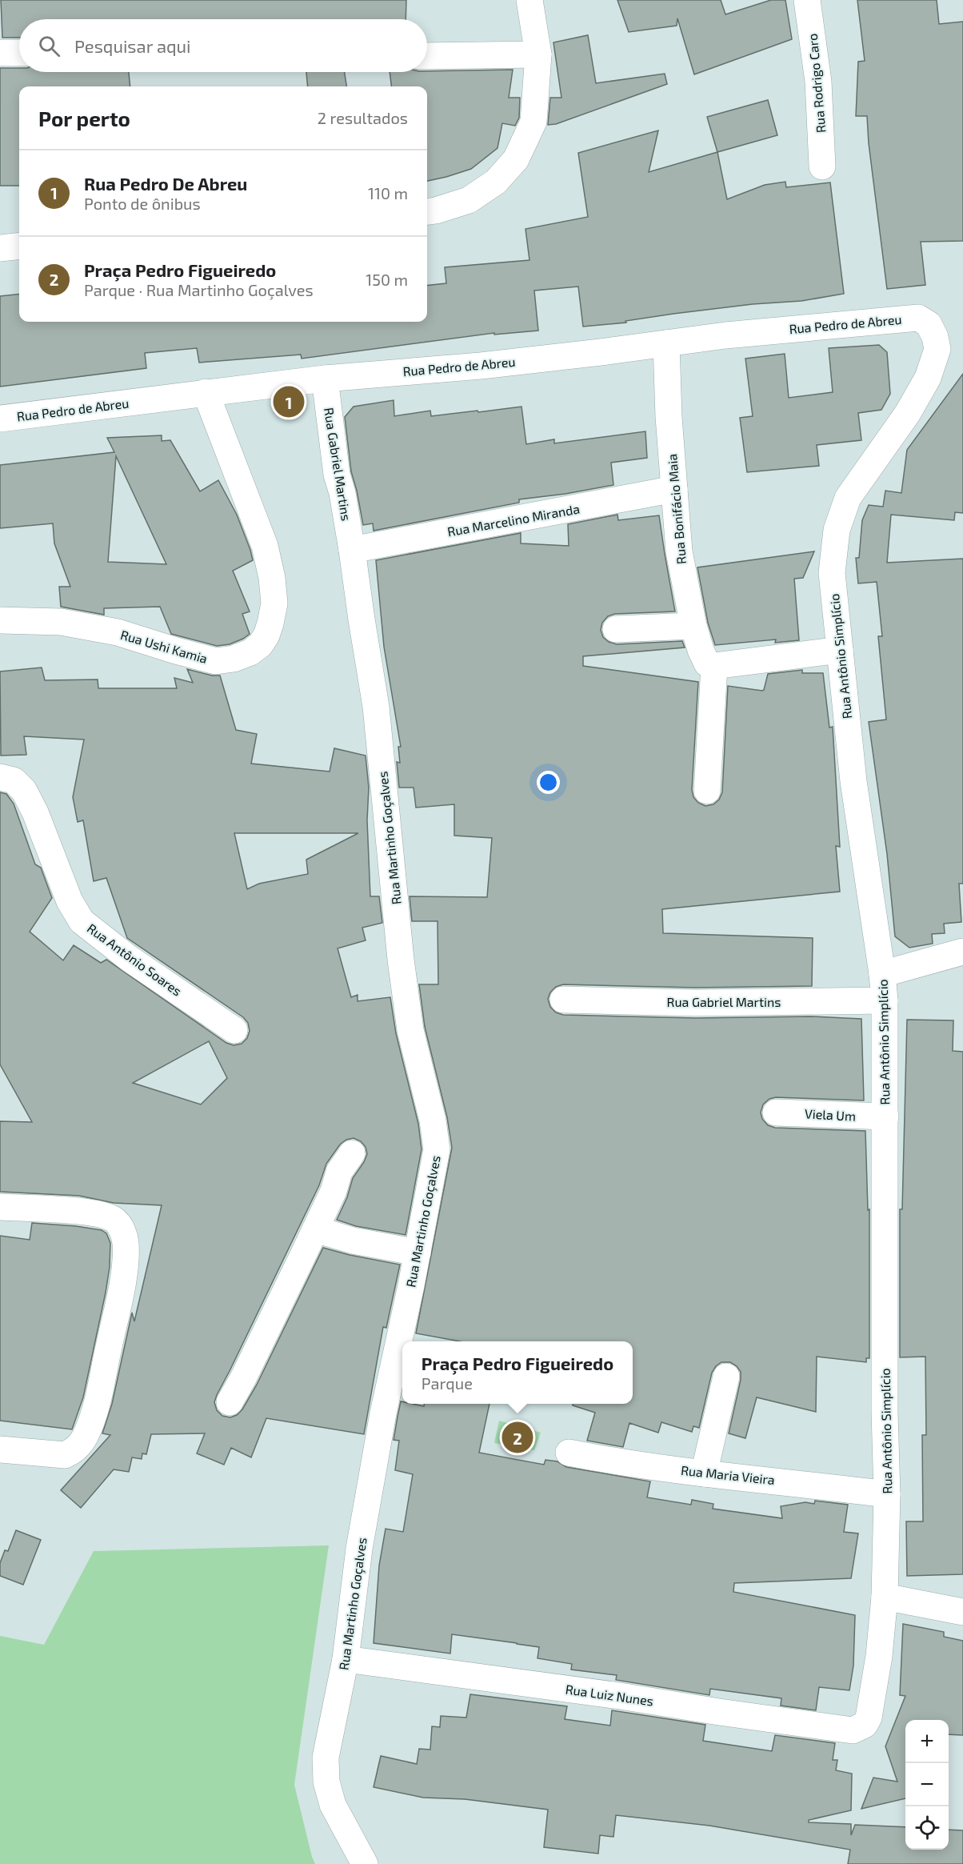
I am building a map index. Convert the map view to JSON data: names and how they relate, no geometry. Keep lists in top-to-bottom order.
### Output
{
  "streets": {
    "street": [
      "Rua Rodrigo Caro",
      "Rua Pedro de Abreu",
      "Rua Gabriel Martins",
      "Rua Bonifácio Maia",
      "Rua Marcelino Miranda",
      "Rua Ushi Kamia",
      "Rua Antônio Simplício",
      "Rua Martinho Goçalves",
      "Rua Antônio Soares",
      "Viela Um",
      "Rua Maria Vieira",
      "Rua Luiz Nunes"
    ]
  },
  "crossings": [
    ["Rua Pedro de Abreu", "Rua Gabriel Martins"],
    ["Rua Pedro de Abreu", "Rua Bonifácio Maia"],
    ["Rua Pedro de Abreu", "Rua Ushi Kamia"],
    ["Rua Pedro de Abreu", "Rua Antônio Simplício"],
    ["Rua Gabriel Martins", "Rua Marcelino Miranda"],
    ["Rua Gabriel Martins", "Rua Antônio Simplício"],
    ["Rua Gabriel Martins", "Rua Martinho Goçalves"],
    ["Rua Bonifácio Maia", "Rua Marcelino Miranda"],
    ["Rua Marcelino Miranda", "Rua Martinho Goçalves"],
    ["Rua Antônio Simplício", "Viela Um"],
    ["Rua Antônio Simplício", "Rua Maria Vieira"],
    ["Rua Antônio Simplício", "Rua Luiz Nunes"],
    ["Rua Martinho Goçalves", "Rua Luiz Nunes"]
  ],
  "page": {
    "search": "Pesquisar aqui",
    "heading": ["Por perto", "2 resultados"],
    "list": [
      {
        "mark": "1",
        "name": "Rua Pedro De Abreu",
        "note": "Ponto de ônibus",
        "value": "110 m"
      },
      {
        "mark": "2",
        "name": "Praça Pedro Figueiredo",
        "note": "Parque · Rua Martinho Goçalves",
        "value": "150 m"
      }
    ],
    "pins": ["1", "2"],
    "popup": ["Praça Pedro Figueiredo", "Parque"],
    "map_buttons": ["+", "−"]
  }
}
